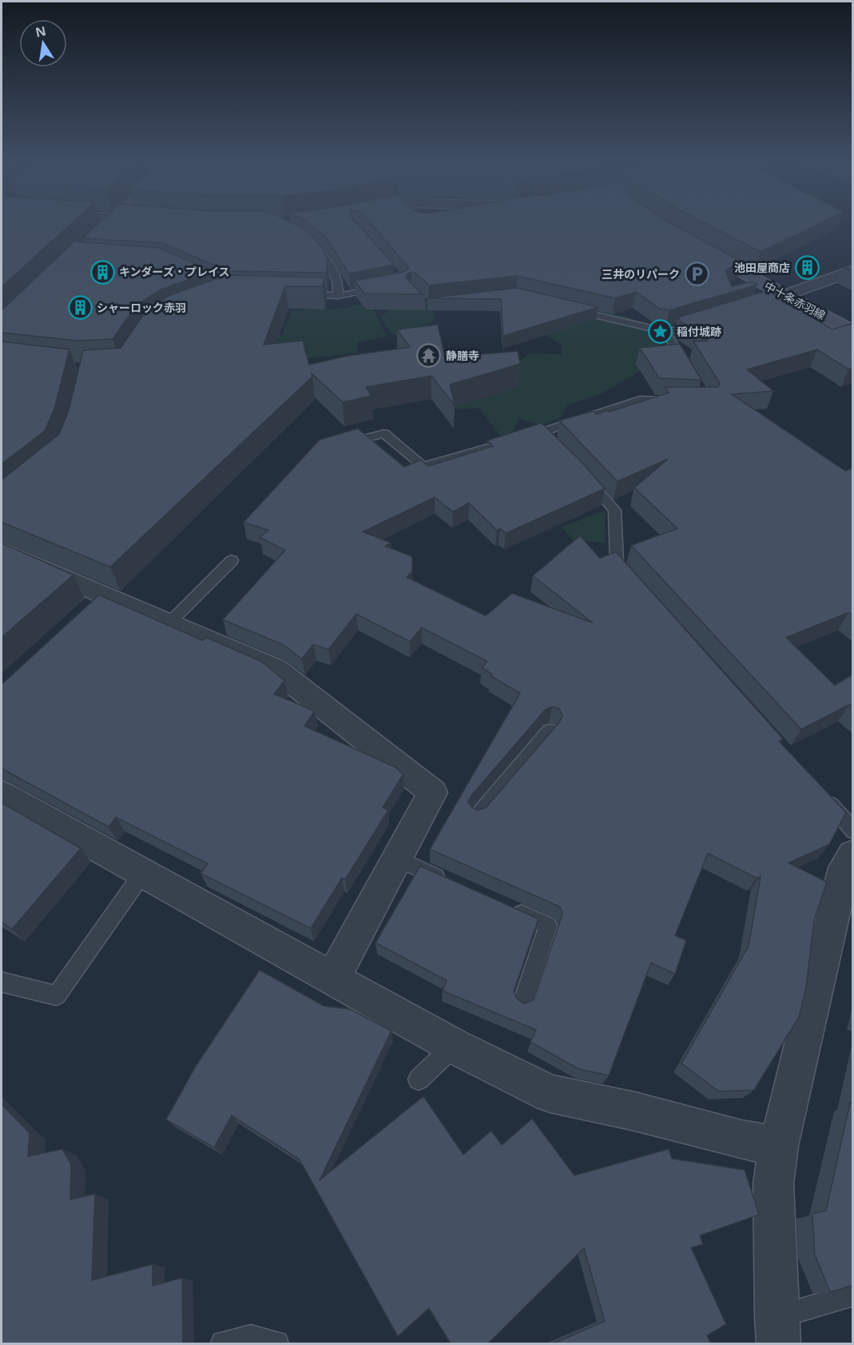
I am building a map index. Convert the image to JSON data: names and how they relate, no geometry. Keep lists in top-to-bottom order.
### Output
{
  "streets": {
    "main road": ["中十条赤羽線"]
  },
  "places": {
    "building": ["池田屋商店", "キンダーズ・プレイス", "シャーロック赤羽"],
    "parking": ["三井のリパーク"],
    "place": ["稲付城跡"],
    "temple": ["静膳寺"]
  },
  "north": "top"
}
